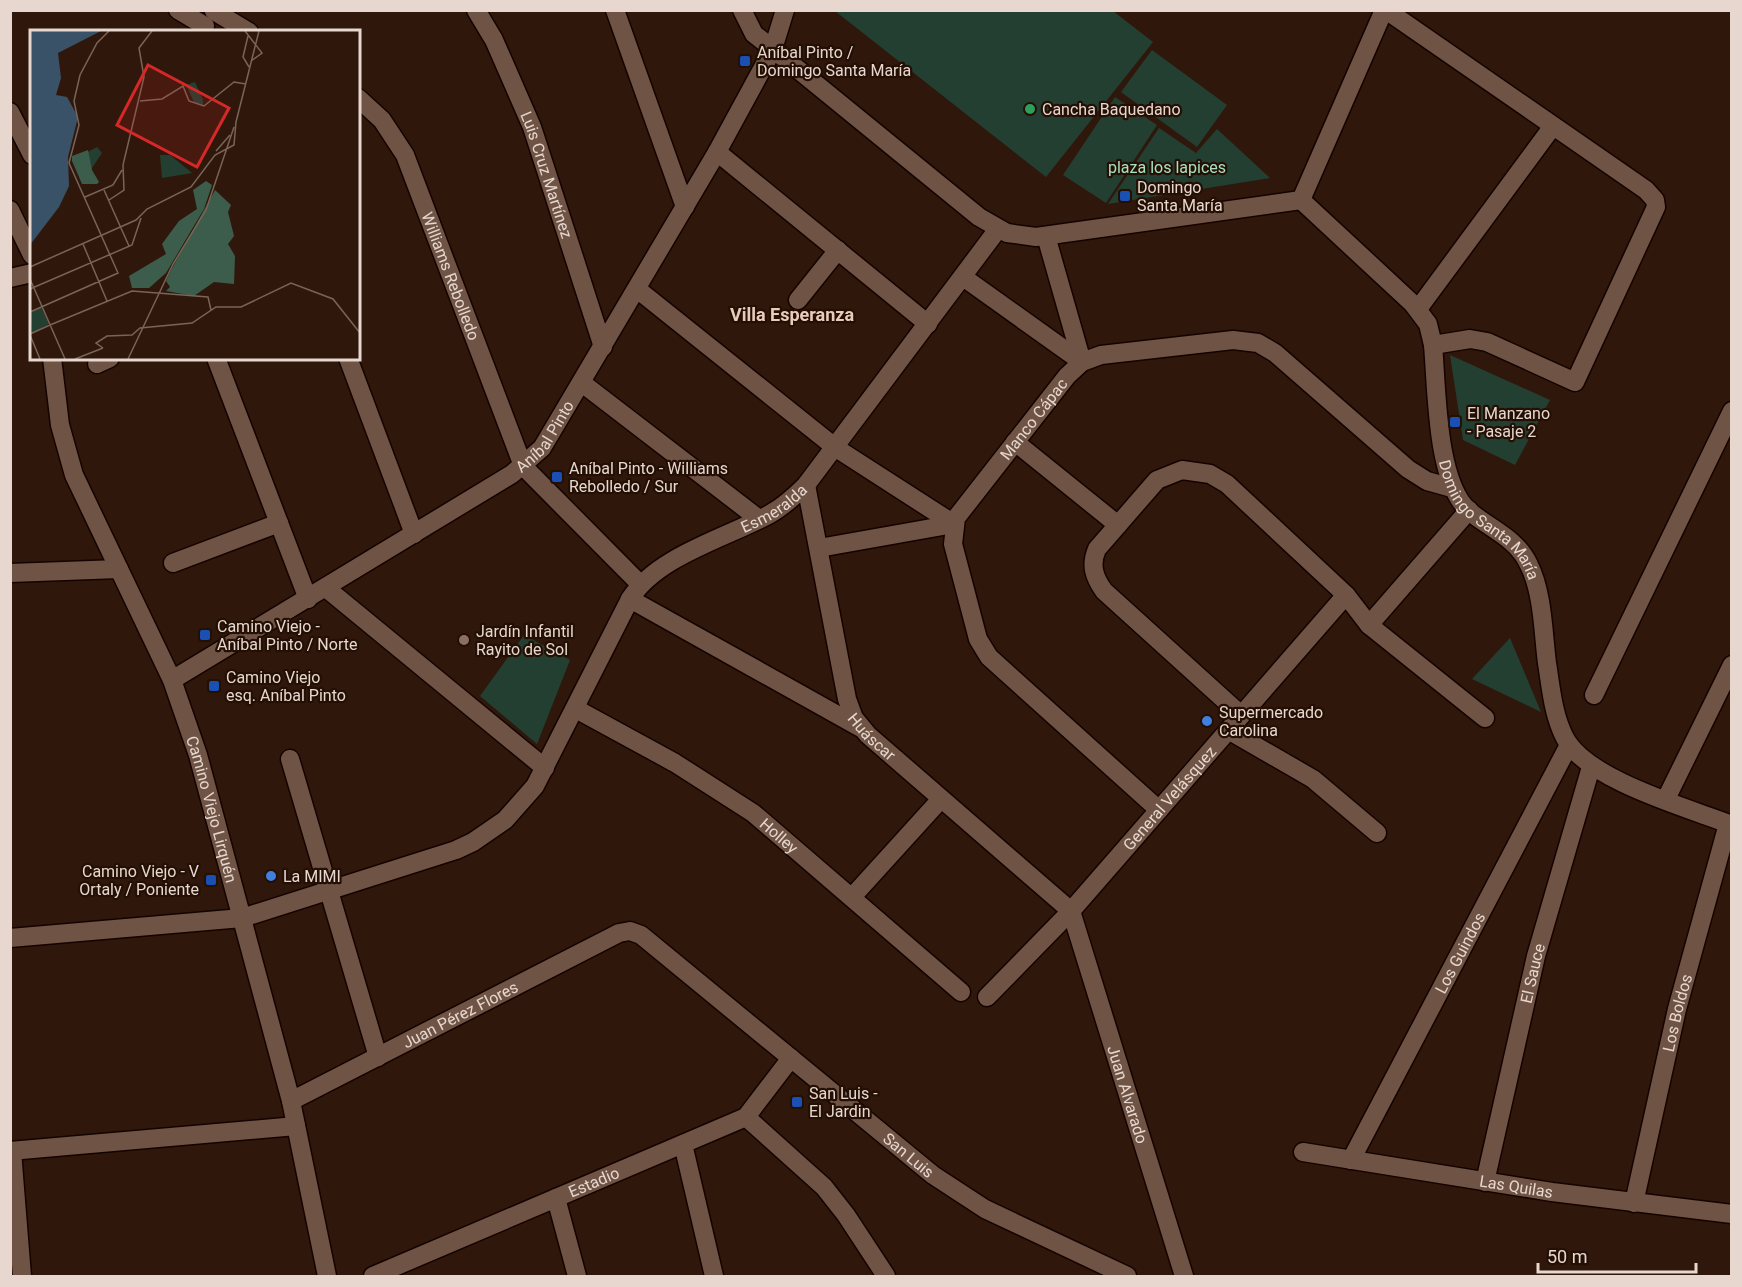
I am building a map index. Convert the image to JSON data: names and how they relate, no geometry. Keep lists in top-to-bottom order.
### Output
{
  "streets": {
    "street": [
      "Luis Cruz Martínez",
      "Williams Rebolledo",
      "Manco Cápac",
      "Aníbal Pinto",
      "Esmeralda",
      "Domingo Santa María",
      "Huáscar",
      "General Velásquez",
      "Camino Viejo Lirquén",
      "Holley",
      "Los Guindos",
      "El Sauce",
      "Los Boldos",
      "Juan Pérez Flores",
      "Juan Alvarado",
      "San Luis",
      "Estadio",
      "Las Quilas"
    ]
  },
  "crossings": [
    ["Luis Cruz Martínez", "Aníbal Pinto"],
    ["Williams Rebolledo", "Aníbal Pinto"],
    ["Aníbal Pinto", "Camino Viejo Lirquén"],
    ["Esmeralda", "Huáscar"],
    ["Esmeralda", "Camino Viejo Lirquén"],
    ["Esmeralda", "Holley"],
    ["Domingo Santa María", "Los Guindos"],
    ["Huáscar", "General Velásquez"],
    ["Huáscar", "Juan Alvarado"],
    ["General Velásquez", "Juan Alvarado"],
    ["Camino Viejo Lirquén", "Juan Pérez Flores"],
    ["Los Guindos", "Las Quilas"],
    ["El Sauce", "Las Quilas"],
    ["Los Boldos", "Las Quilas"],
    ["Juan Pérez Flores", "San Luis"],
    ["San Luis", "Estadio"]
  ],
  "districts": ["Villa Esperanza"],
  "parks": ["plaza los lapices"],
  "places": {
    "transit": [
      "Aníbal Pinto / Domingo Santa María",
      "Domingo Santa María",
      "El Manzano - Pasaje 2",
      "Aníbal Pinto - Williams Rebolledo / Sur",
      "Camino Viejo - Aníbal Pinto / Norte",
      "Camino Viejo esq. Aníbal Pinto",
      "Camino Viejo - V Ortaly / Poniente",
      "San Luis - El Jardin"
    ],
    "other": [
      "Cancha Baquedano",
      "Jardín Infantil Rayito de Sol",
      "Supermercado Carolina",
      "La MIMI"
    ]
  },
  "scale_bar": "50 m"
}
